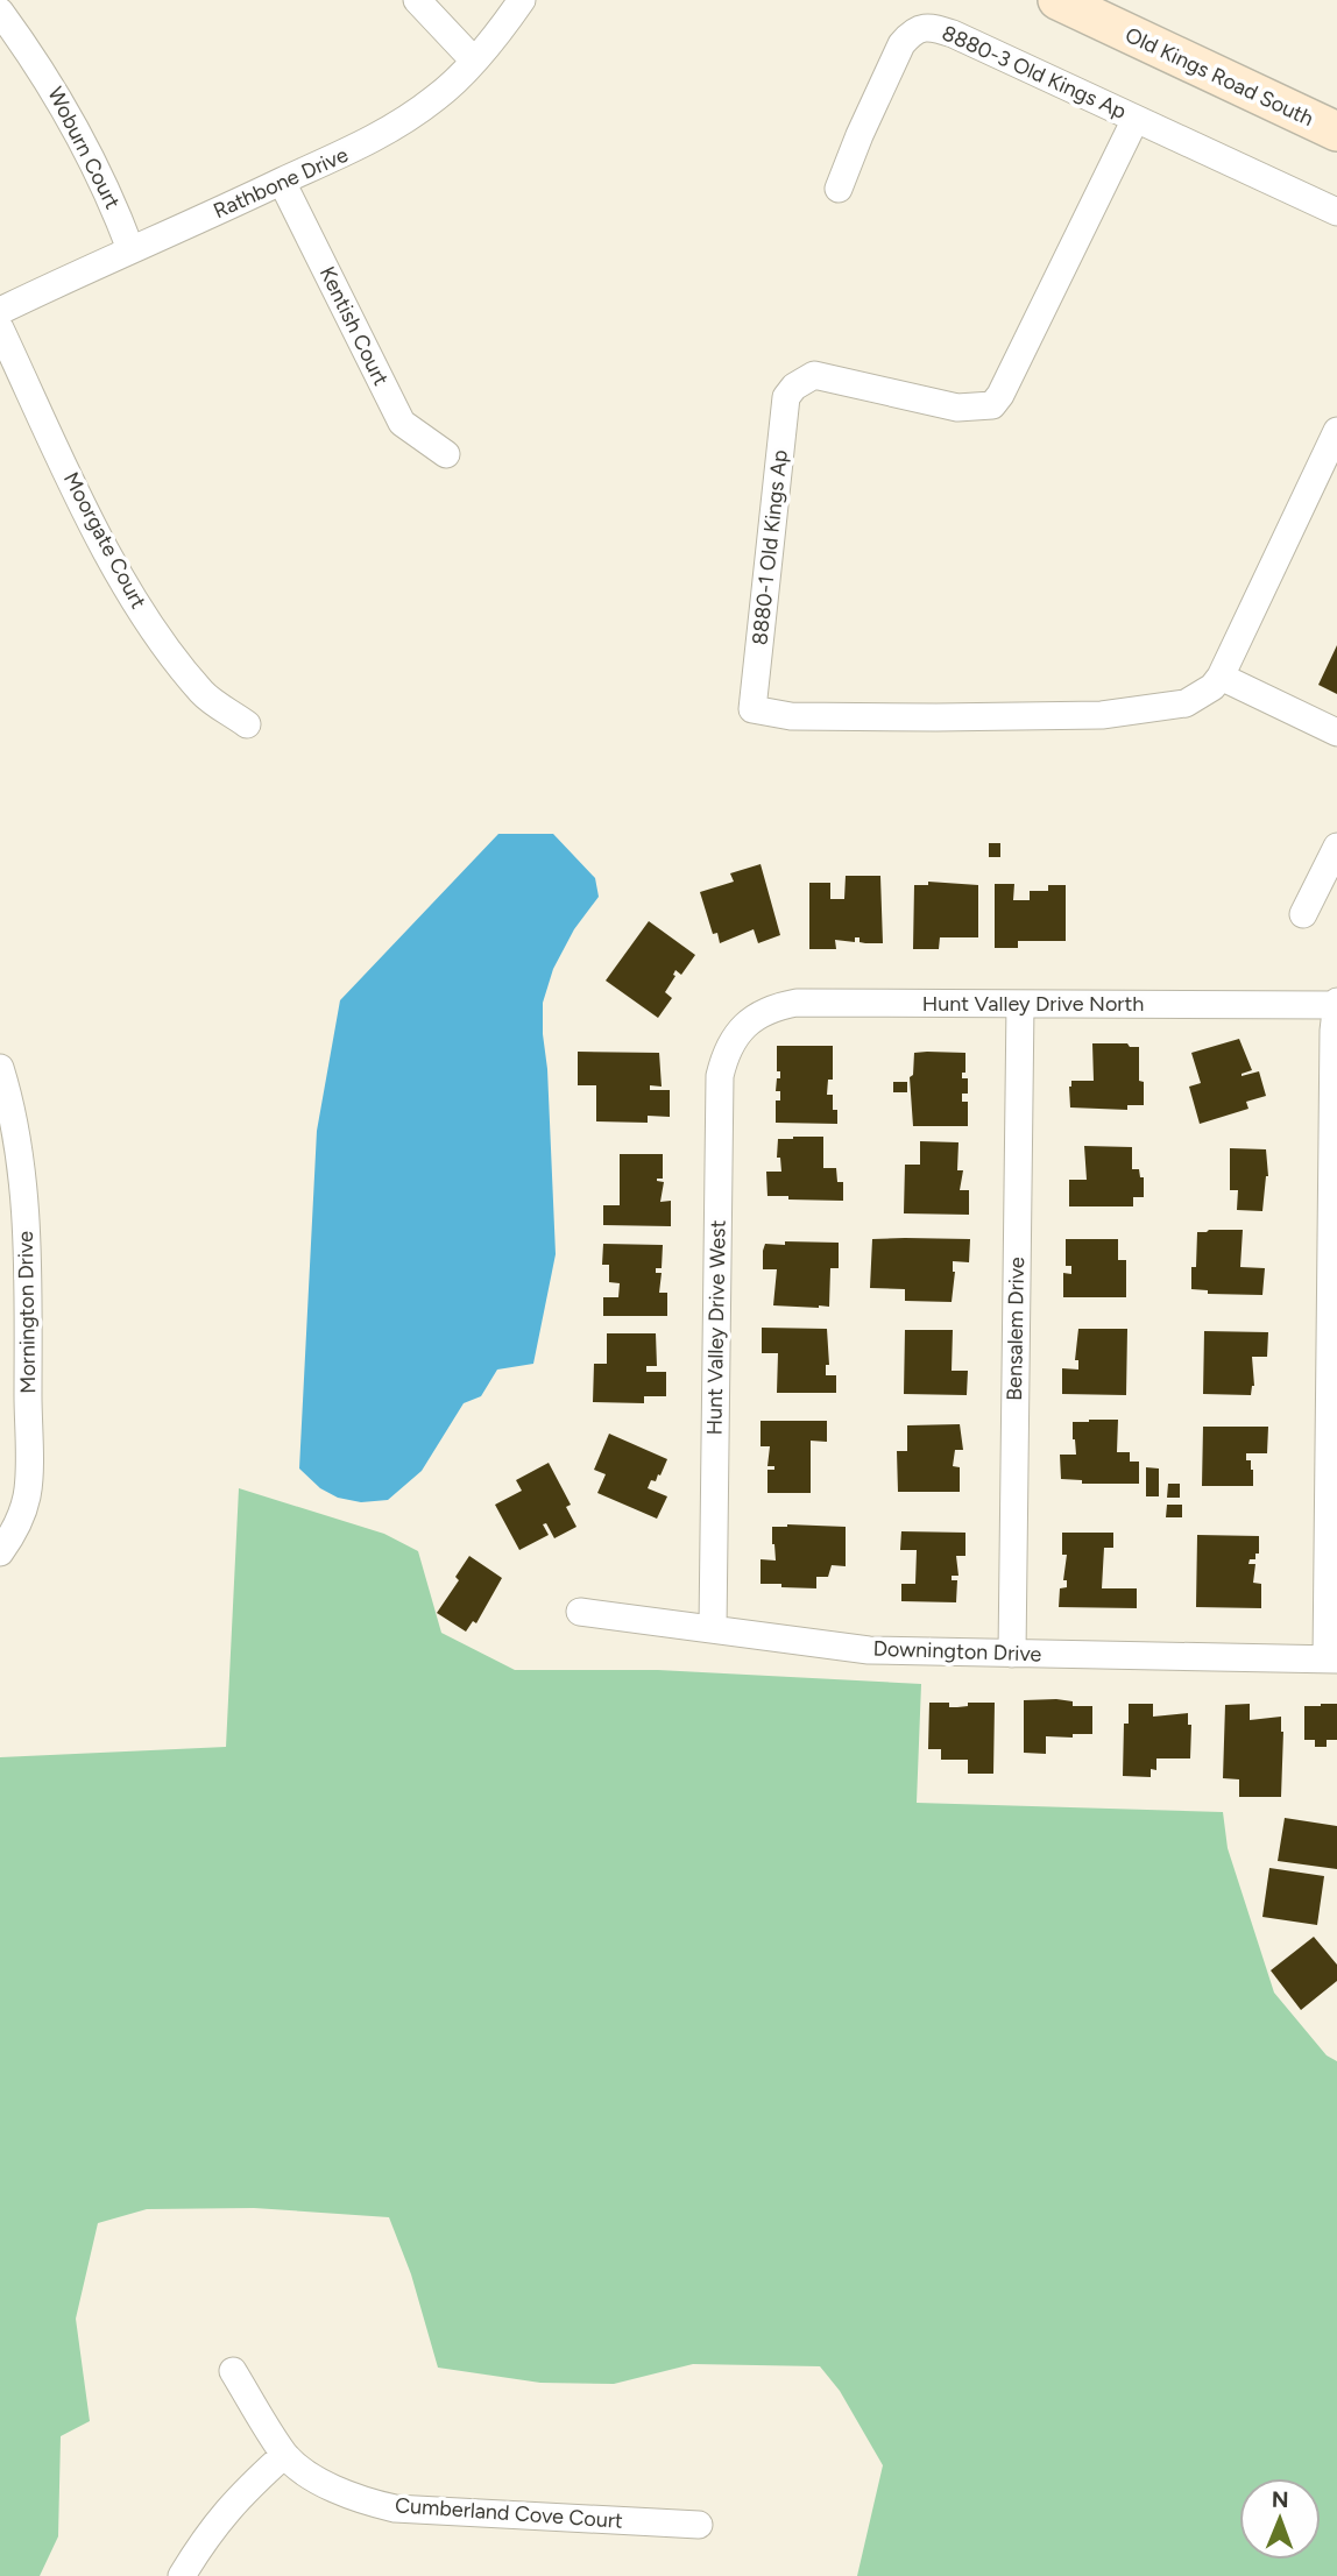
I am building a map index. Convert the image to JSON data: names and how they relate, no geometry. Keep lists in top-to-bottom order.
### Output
{
  "streets": {
    "street": [
      "8880-3 Old Kings Ap",
      "Old Kings Road South",
      "Woburn Court",
      "Rathbone Drive",
      "Kentish Court",
      "Moorgate Court",
      "8880-1 Old Kings Ap",
      "Hunt Valley Drive North",
      "Mornington Drive",
      "Hunt Valley Drive West",
      "Bensalem Drive",
      "Downington Drive",
      "Cumberland Cove Court"
    ]
  },
  "crossings": [
    ["8880-3 Old Kings Ap", "8880-1 Old Kings Ap"],
    ["Woburn Court", "Rathbone Drive"],
    ["Rathbone Drive", "Kentish Court"],
    ["Hunt Valley Drive North", "Hunt Valley Drive West"],
    ["Hunt Valley Drive North", "Bensalem Drive"],
    ["Hunt Valley Drive West", "Downington Drive"],
    ["Bensalem Drive", "Downington Drive"]
  ],
  "north": "top"
}
